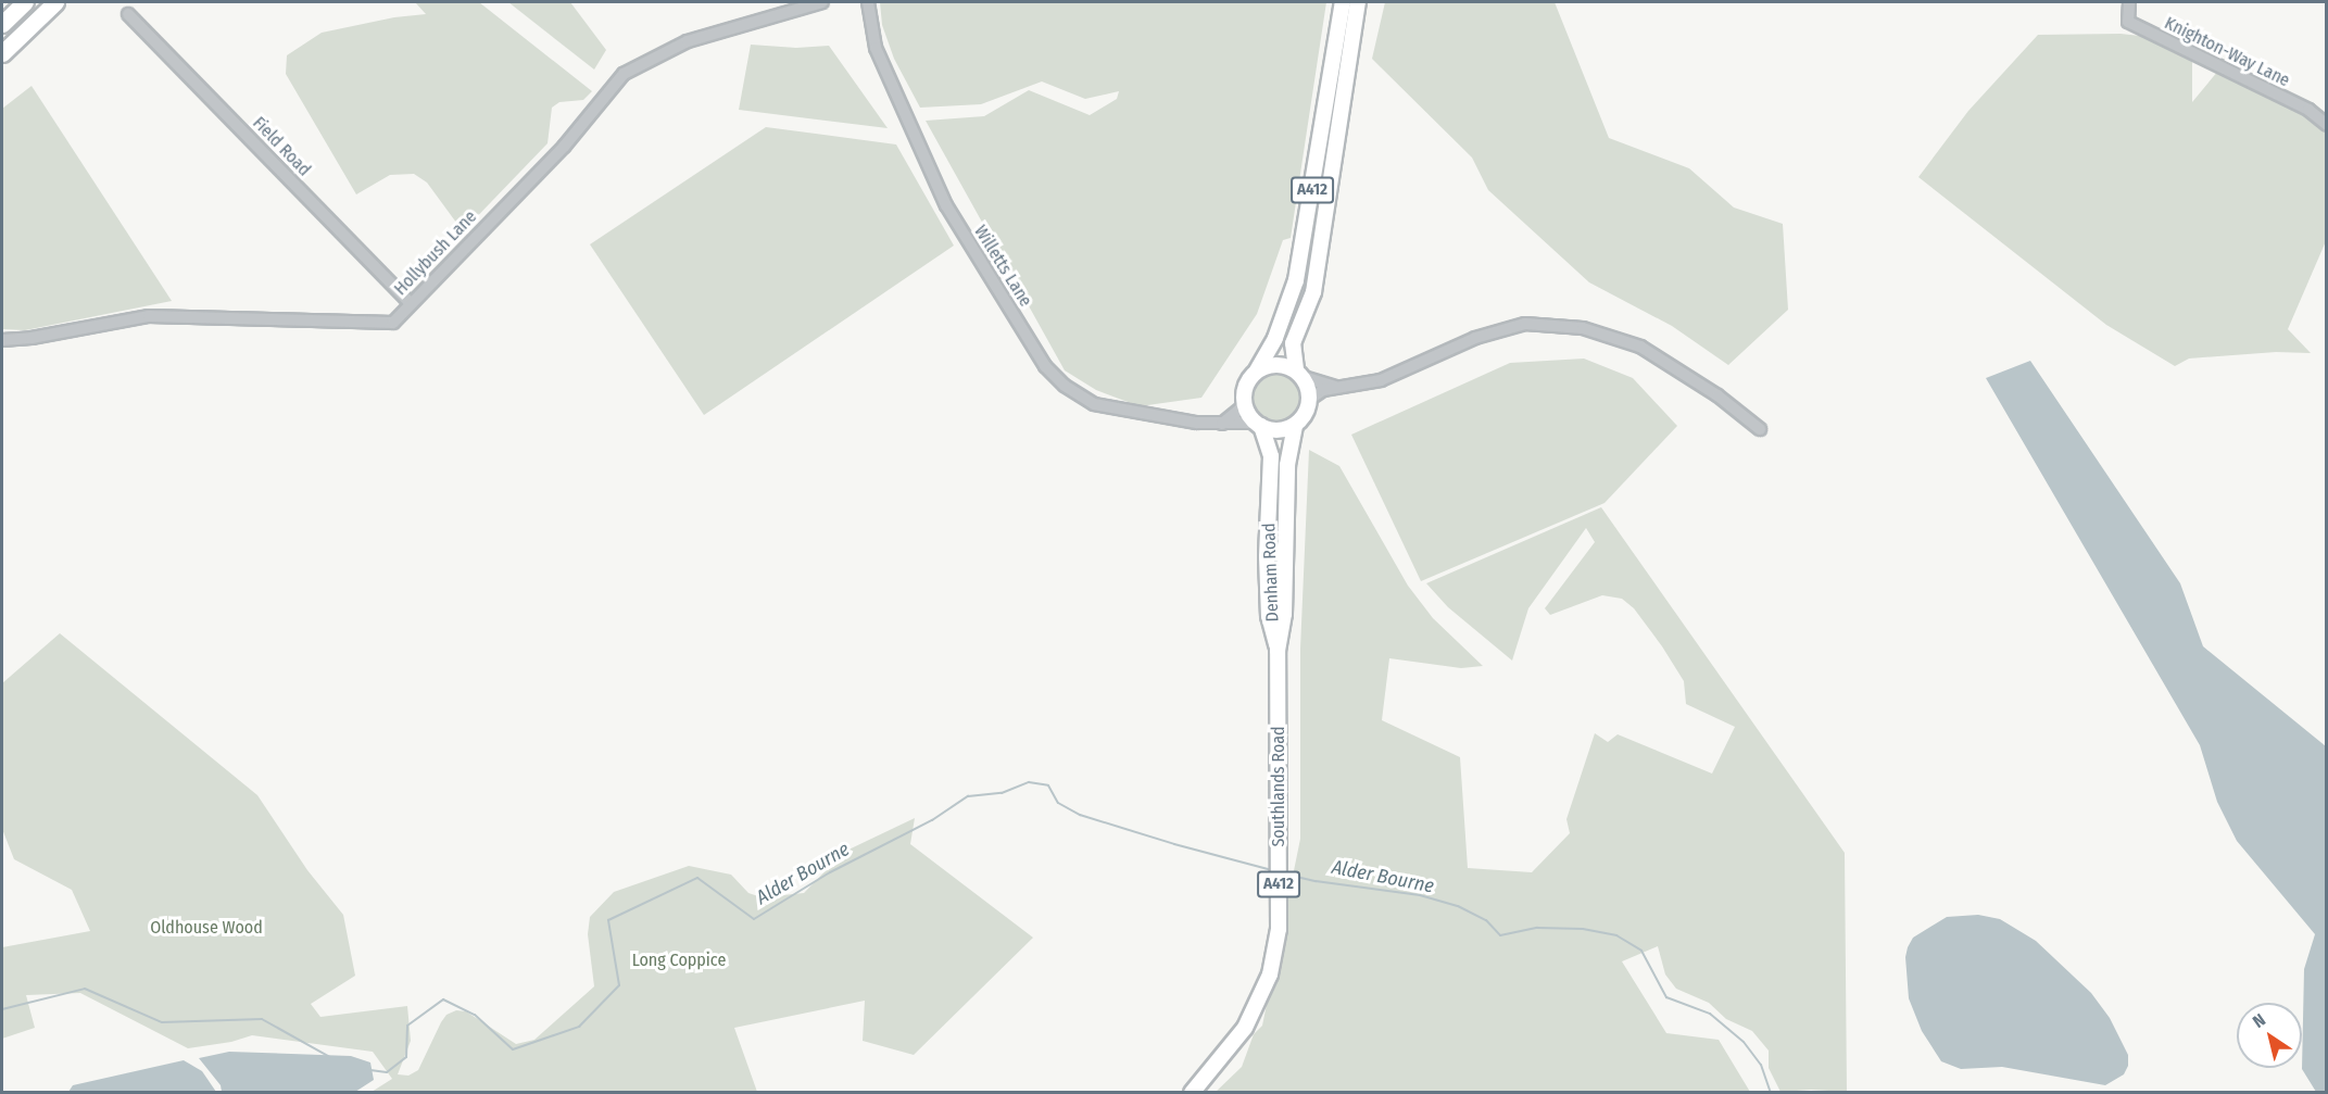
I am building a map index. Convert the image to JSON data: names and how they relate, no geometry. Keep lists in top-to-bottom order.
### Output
{
  "streets": {
    "main road": ["A412", "Denham Road", "Southlands Road"],
    "street": [
      "Knighton-Way Lane",
      "Field Road",
      "Hollybush Lane",
      "Willetts Lane"
    ]
  },
  "crossings": [
    ["Field Road", "Hollybush Lane"],
    ["A412", "Willetts Lane"],
    ["A412", "Denham Road"],
    ["Willetts Lane", "Denham Road"],
    ["Denham Road", "Southlands Road"]
  ],
  "water": ["Alder Bourne"],
  "parks": ["Oldhouse Wood", "Long Coppice"],
  "north": "top left"
}
